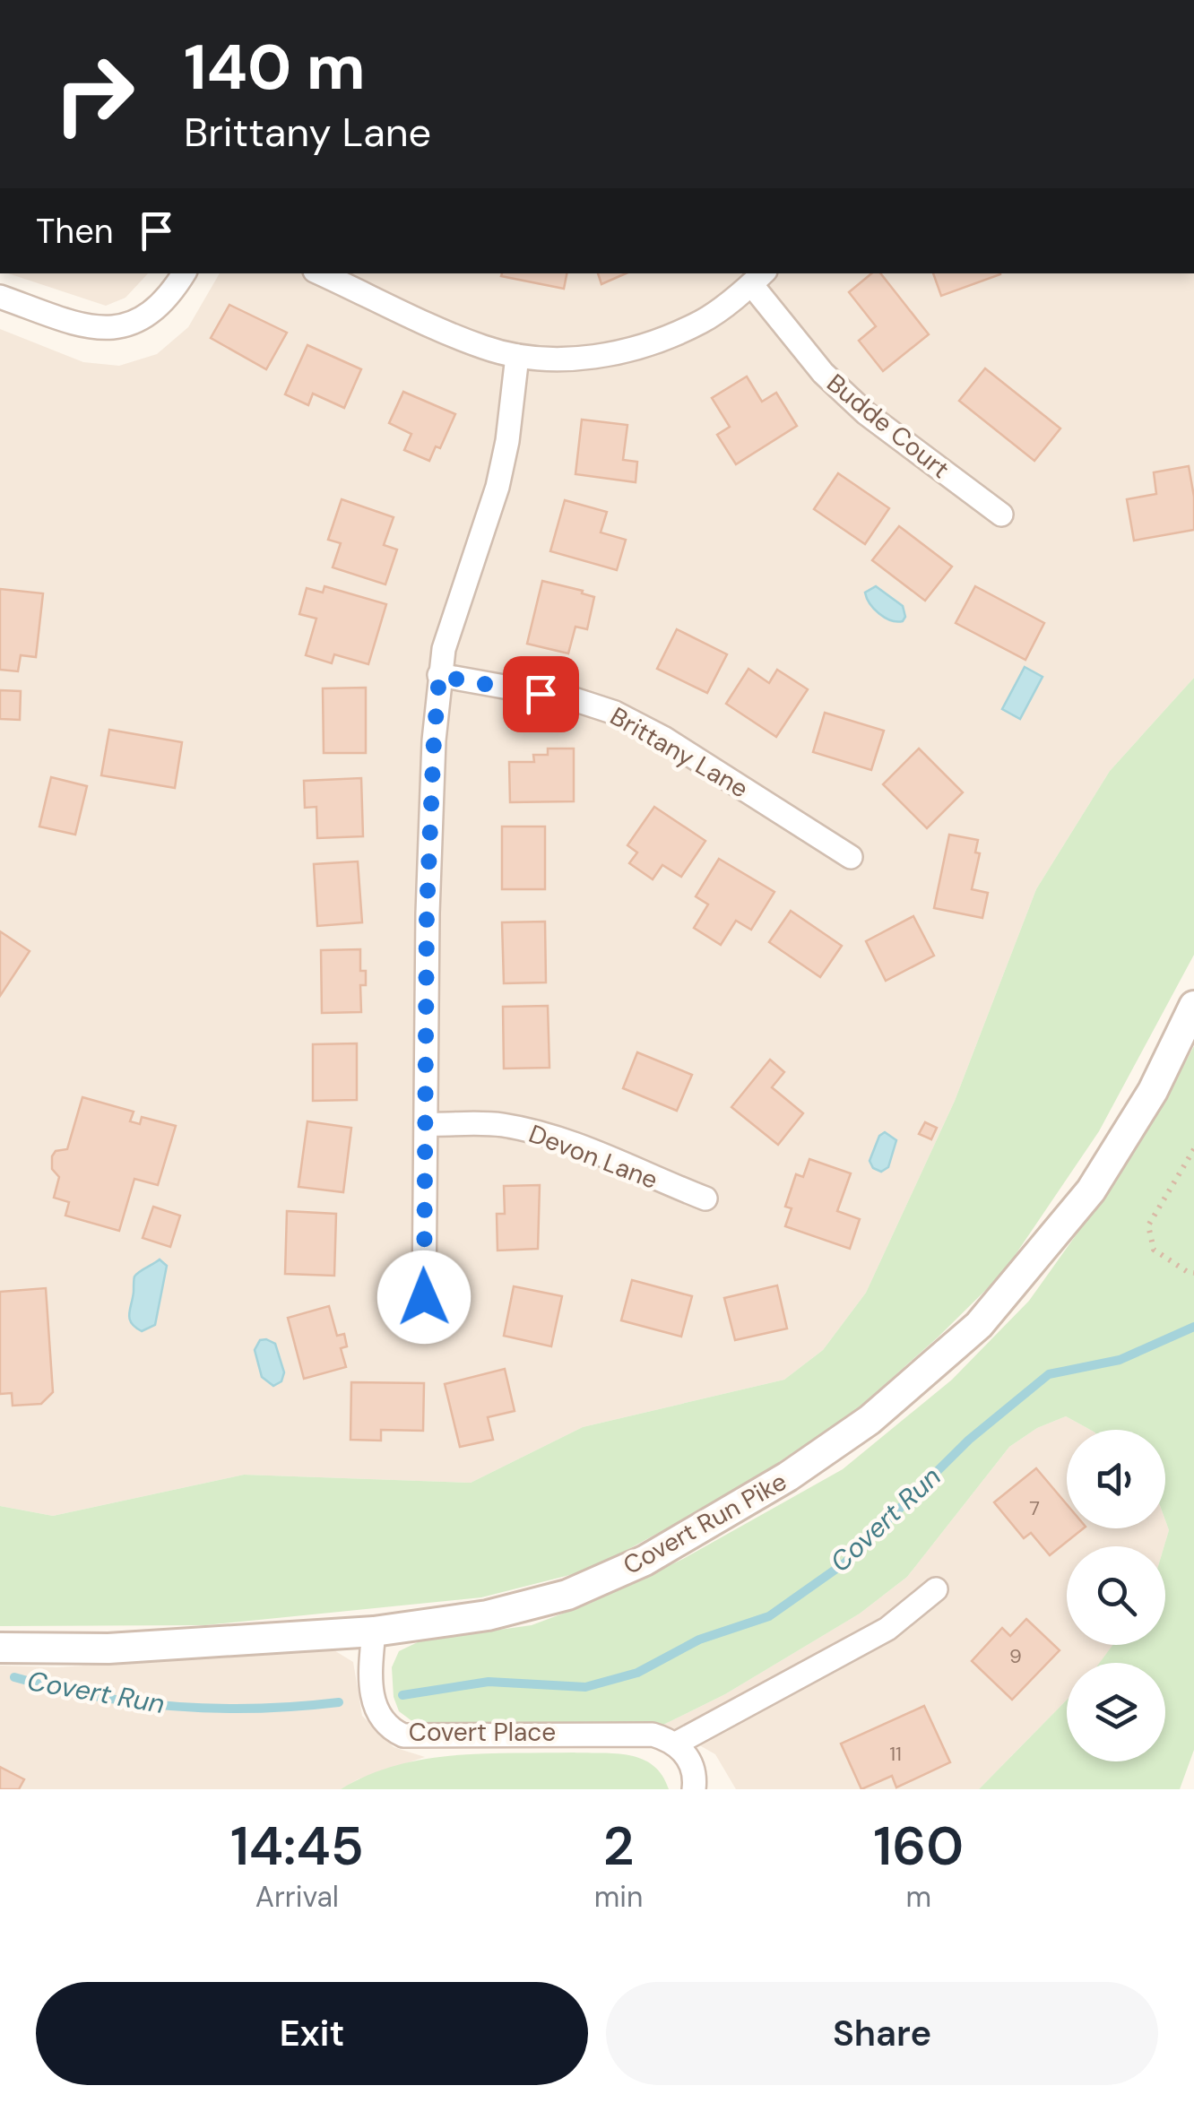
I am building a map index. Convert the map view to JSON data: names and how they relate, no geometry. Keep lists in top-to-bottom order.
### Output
{
  "streets": {
    "street": [
      "Budde Court",
      "Brittany Lane",
      "Devon Lane",
      "Covert Run Pike",
      "Covert Place"
    ]
  },
  "crossings": [
    ["Covert Run Pike", "Covert Place"]
  ],
  "water": ["Covert Run"],
  "house_numbers": ["7", "9", "11"],
  "page": {
    "turn": ["140 m", "Brittany Lane"],
    "then": "Then",
    "eta": [
      "14:45",
      "Arrival",
      "2",
      "min",
      "160",
      "m"
    ],
    "buttons": ["Exit", "Share"]
  }
}
